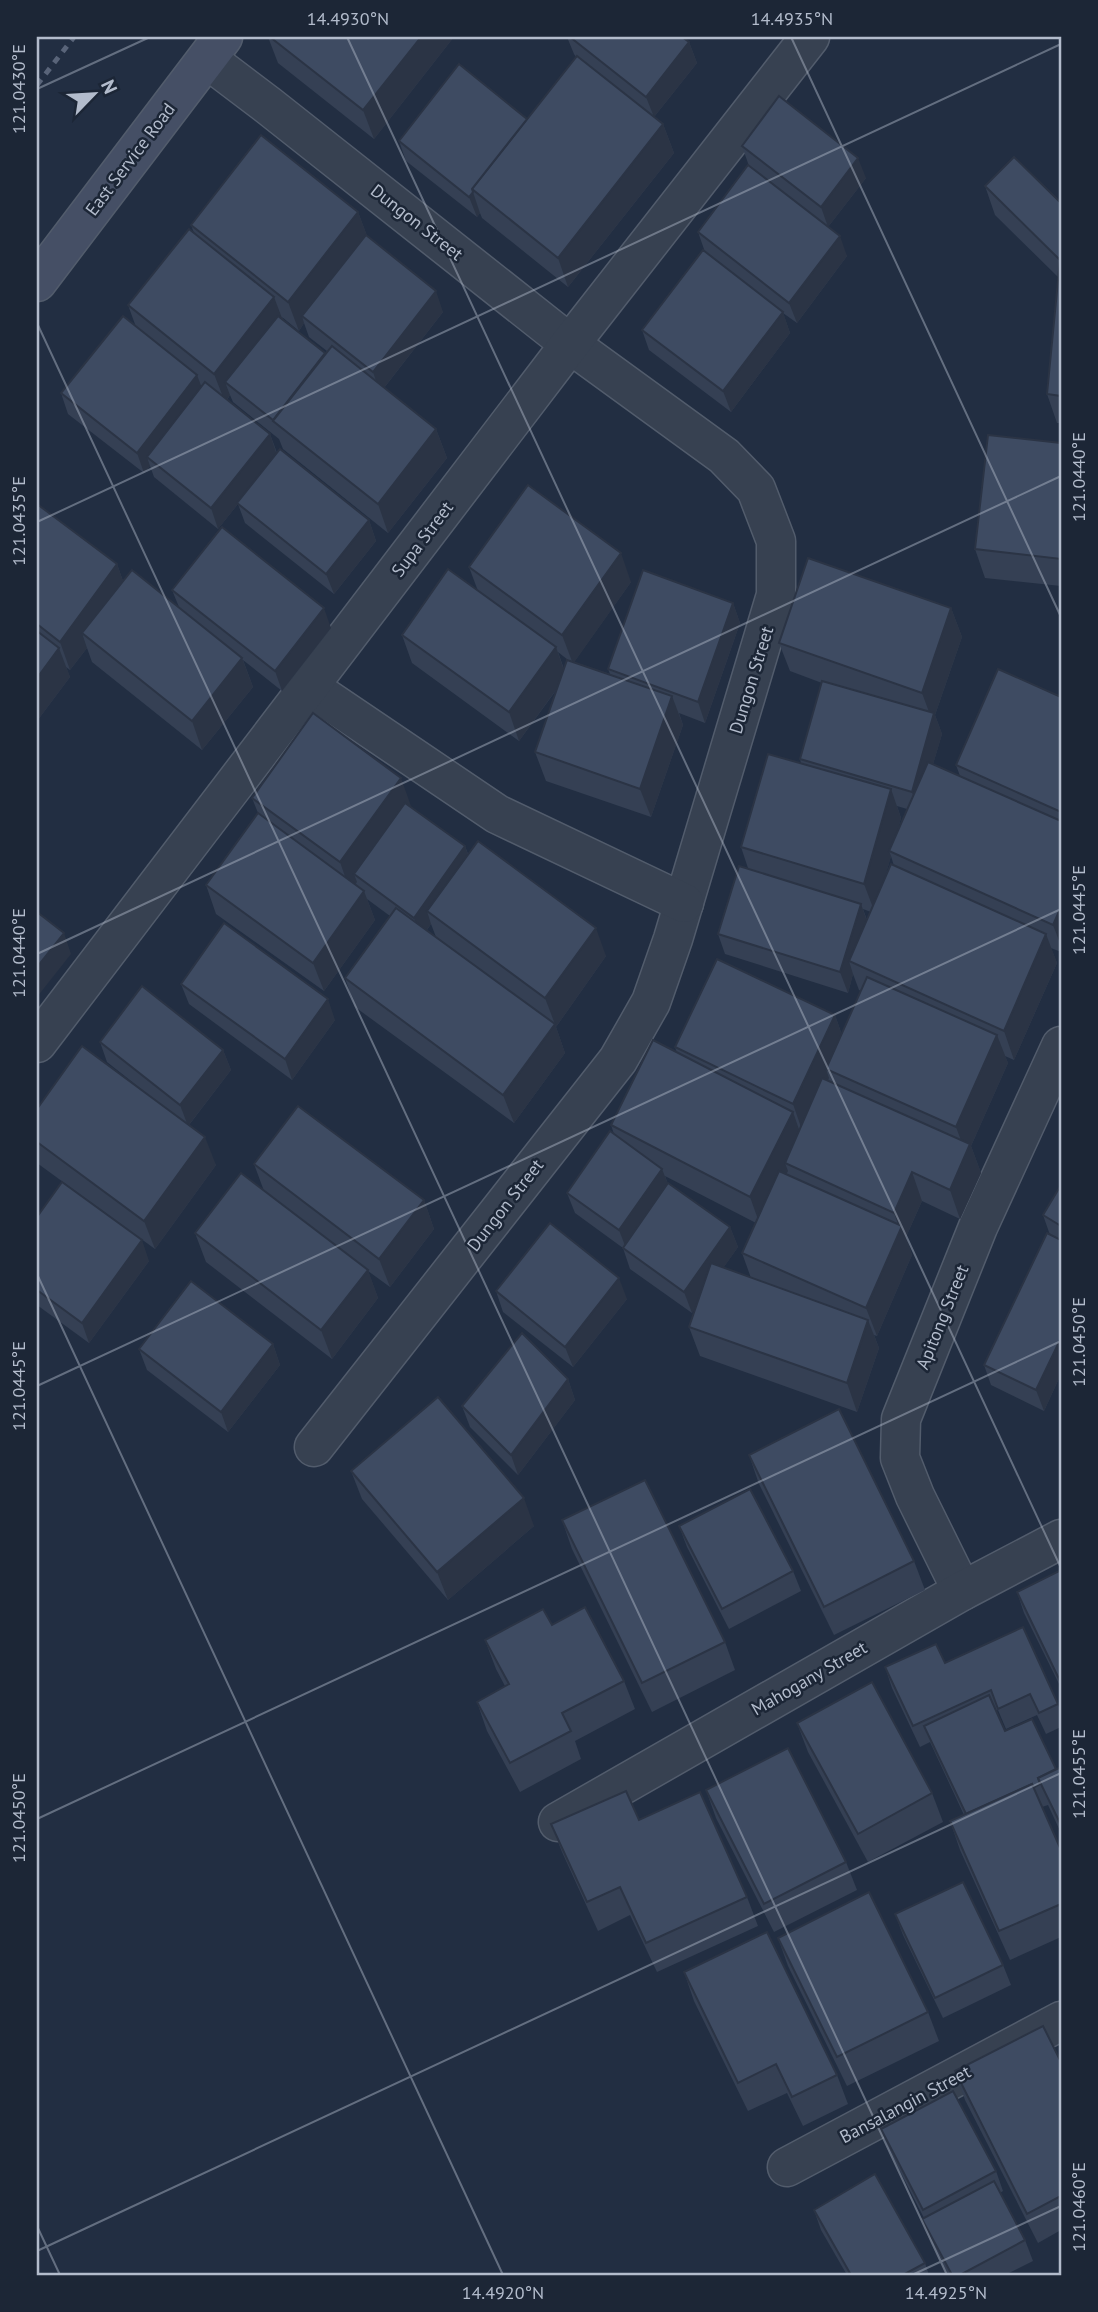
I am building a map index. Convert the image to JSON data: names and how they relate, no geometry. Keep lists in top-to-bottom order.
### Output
{
  "streets": {
    "main road": ["East Service Road"],
    "street": [
      "Dungon Street",
      "Supa Street",
      "Apitong Street",
      "Mahogany Street",
      "Bansalangin Street"
    ]
  },
  "crossings": [
    ["East Service Road", "Dungon Street"],
    ["Dungon Street", "Supa Street"],
    ["Apitong Street", "Mahogany Street"]
  ],
  "north": "top right",
  "coordinates": [
    "14.4930°N",
    "14.4935°N",
    "121.0430°E",
    "121.0440°E",
    "121.0435°E",
    "121.0445°E",
    "121.0450°E",
    "121.0455°E",
    "121.0460°E",
    "14.4920°N",
    "14.4925°N"
  ]
}
